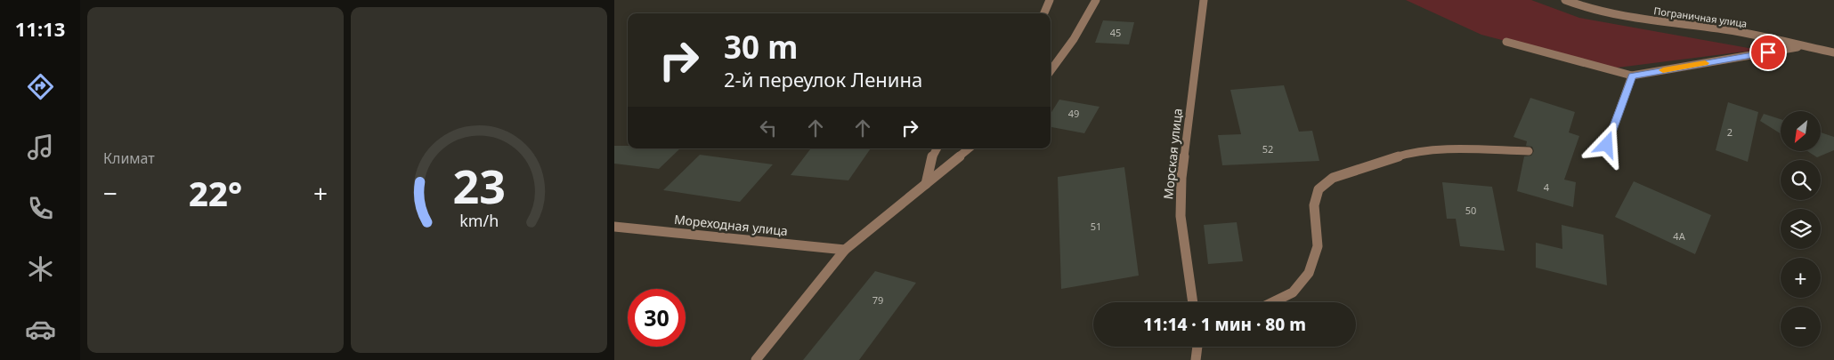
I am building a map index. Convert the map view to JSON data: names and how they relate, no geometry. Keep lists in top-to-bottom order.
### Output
{
  "streets": {
    "street": ["Пограничная улица", "Морская улица", "Мореходная улица"]
  },
  "house_numbers": [
    "45",
    "49",
    "2",
    "52",
    "4",
    "50",
    "51",
    "4А",
    "79"
  ],
  "north": "bottom left",
  "page": {
    "tabs": "11:13",
    "tile": "Климат",
    "turn": ["30 m", "2-й переулок Ленина"],
    "map_buttons": ["+", "−"],
    "heat": ["−", "22°", "+"],
    "limit": "30",
    "trip": "11:14 · 1 мин · 80 m",
    "gauge": ["23", "km/h"]
  }
}
